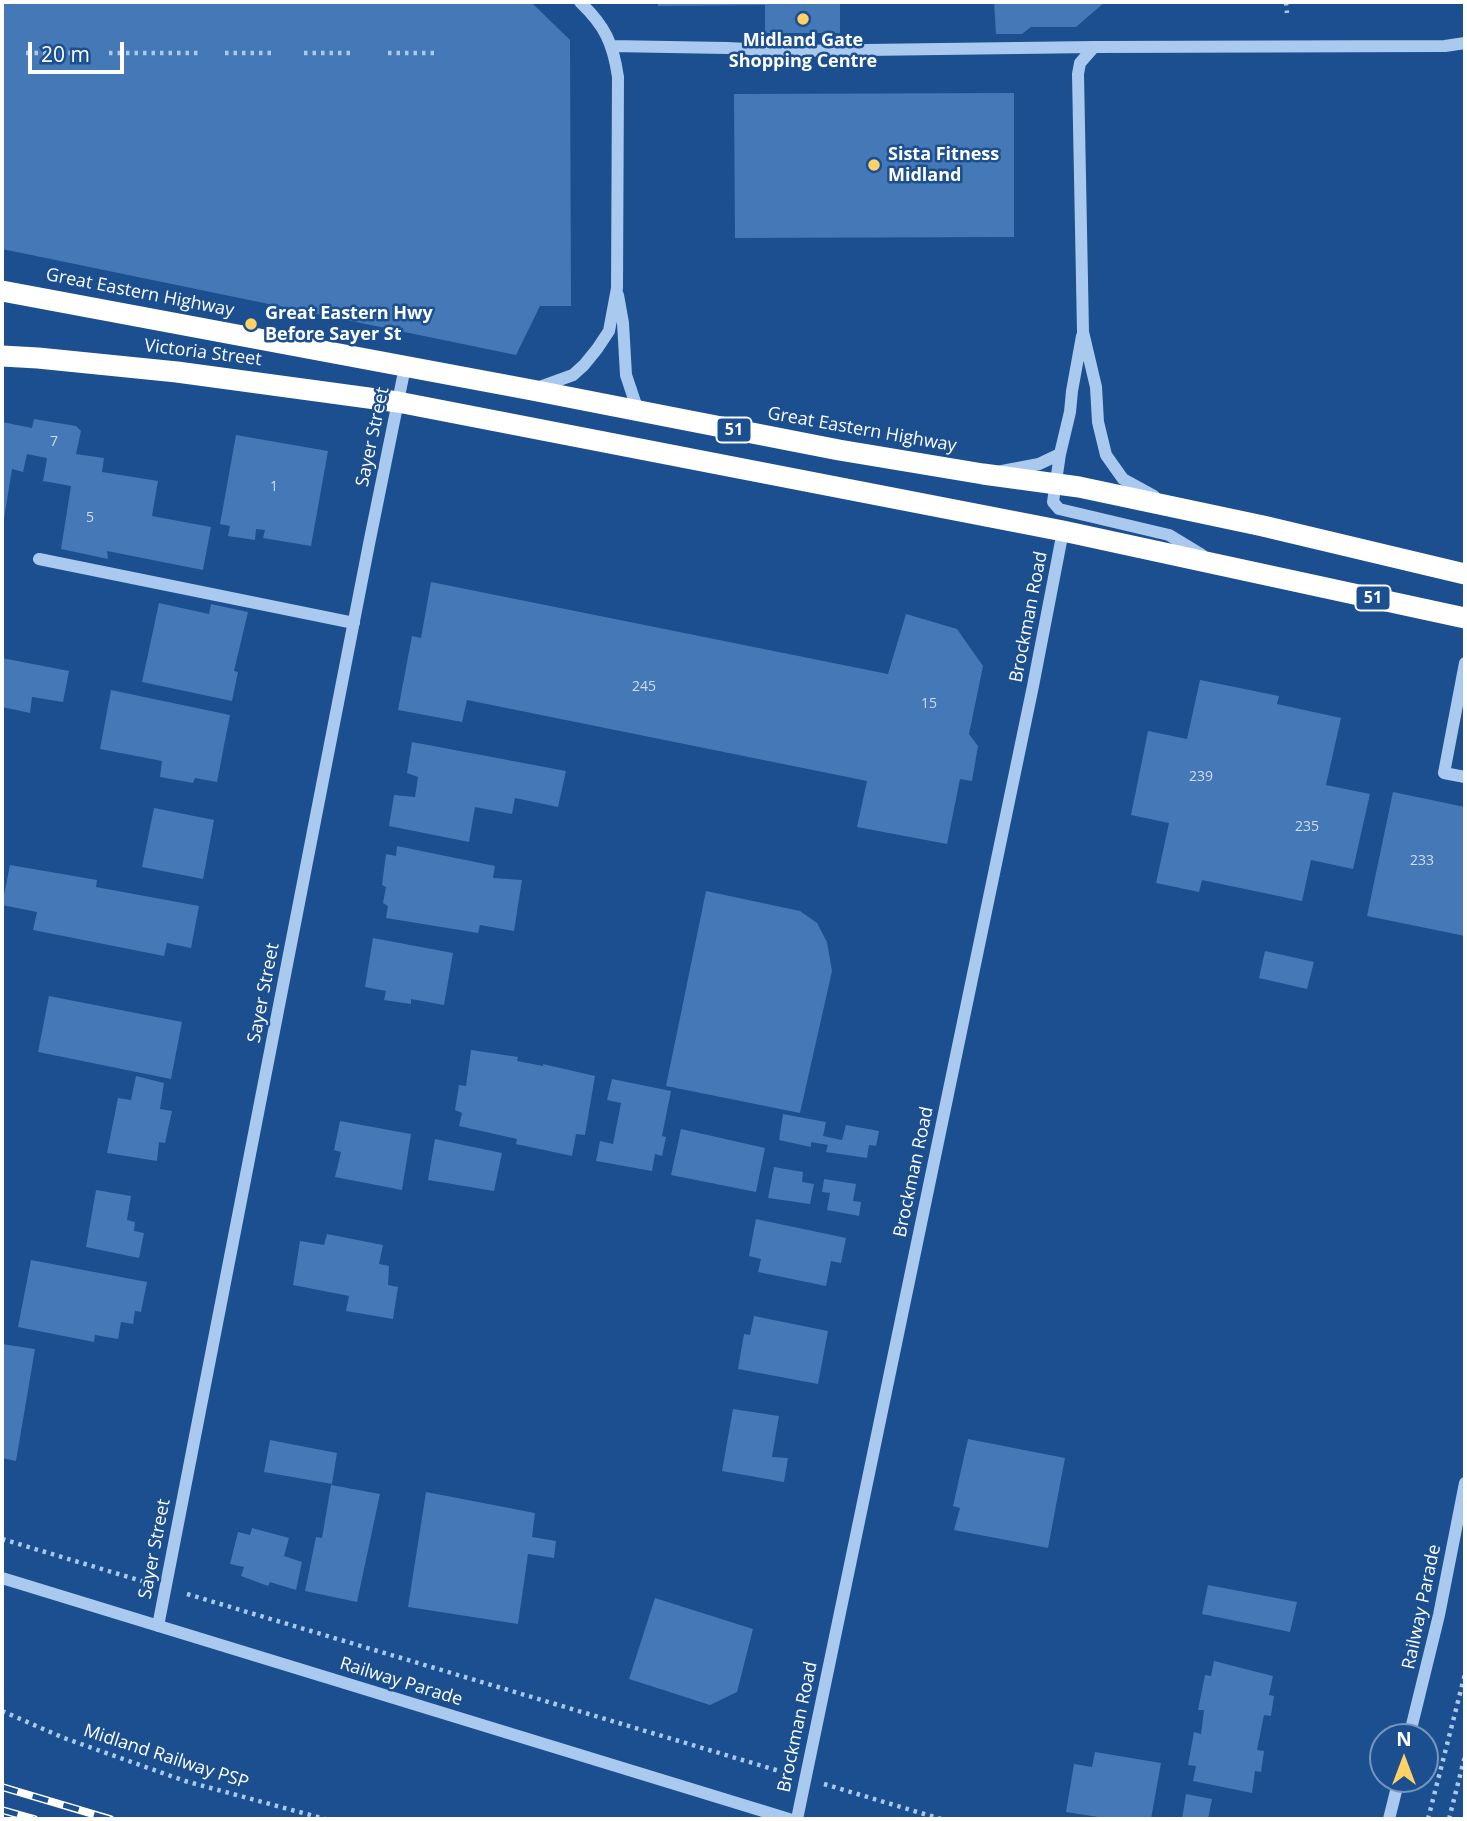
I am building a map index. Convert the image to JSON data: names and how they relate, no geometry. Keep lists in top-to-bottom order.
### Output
{
  "streets": {
    "highway": ["Great Eastern Highway", "Victoria Street", "51"],
    "street": ["Sayer Street", "Brockman Road", "Railway Parade"],
    "path": ["Midland Railway PSP"]
  },
  "crossings": [
    ["Great Eastern Highway", "Sayer Street"],
    ["Victoria Street", "51"],
    ["Victoria Street", "Sayer Street"],
    ["51", "Sayer Street"],
    ["51", "Brockman Road"],
    ["Sayer Street", "Railway Parade"]
  ],
  "places": ["Midland Gate Shopping Centre", "Sista Fitness Midland", "Great Eastern Hwy Before Sayer St"],
  "house_numbers": [
    "7",
    "1",
    "5",
    "245",
    "15",
    "239",
    "235",
    "233"
  ],
  "scale_bar": "20 m",
  "north": "top"
}
